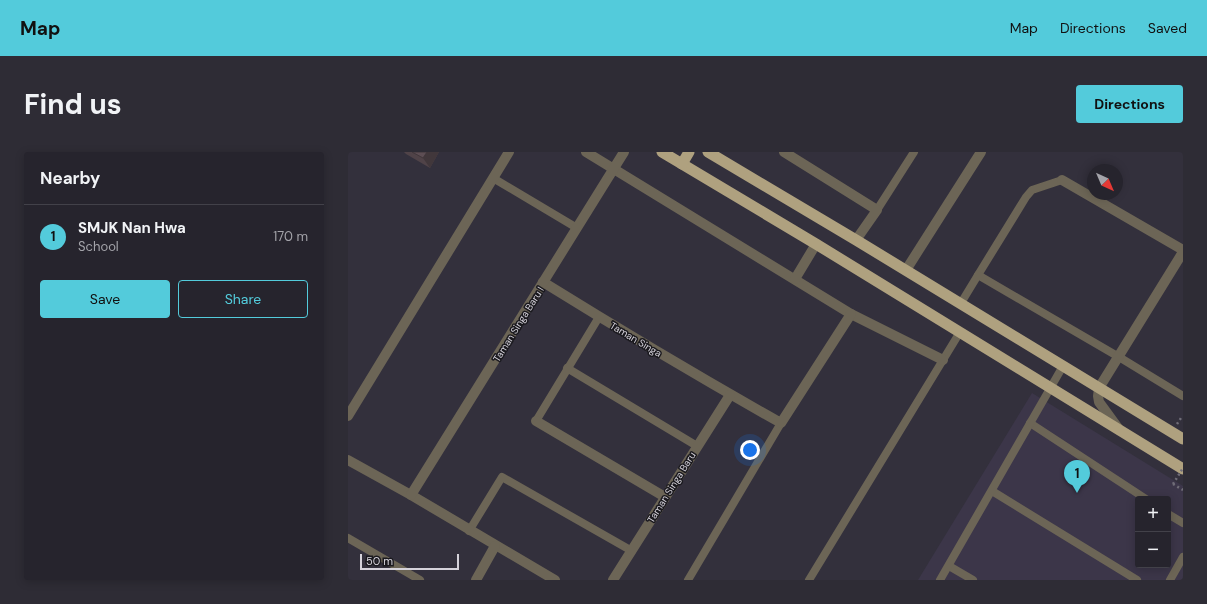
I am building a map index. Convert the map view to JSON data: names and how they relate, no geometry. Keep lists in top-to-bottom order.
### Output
{
  "streets": {
    "street": ["Taman Singa Baru I", "Taman Singa", "Taman Singa Baru"]
  },
  "crossings": [
    ["Taman Singa Baru I", "Taman Singa"],
    ["Taman Singa", "Taman Singa Baru"]
  ],
  "scale_bar": "50 m",
  "north": "bottom right",
  "page": {
    "header": "Map",
    "nav": ["Map", "Directions", "Saved"],
    "buttons": [
      "Directions",
      ["Save", "Share"]
    ],
    "title": "Find us",
    "heading": "Nearby",
    "list": [
      {
        "mark": "1",
        "name": "SMJK Nan Hwa",
        "note": "School",
        "value": "170 m"
      }
    ],
    "pins": "1",
    "map_buttons": ["+", "−"],
    "scale": "50 m"
  }
}
